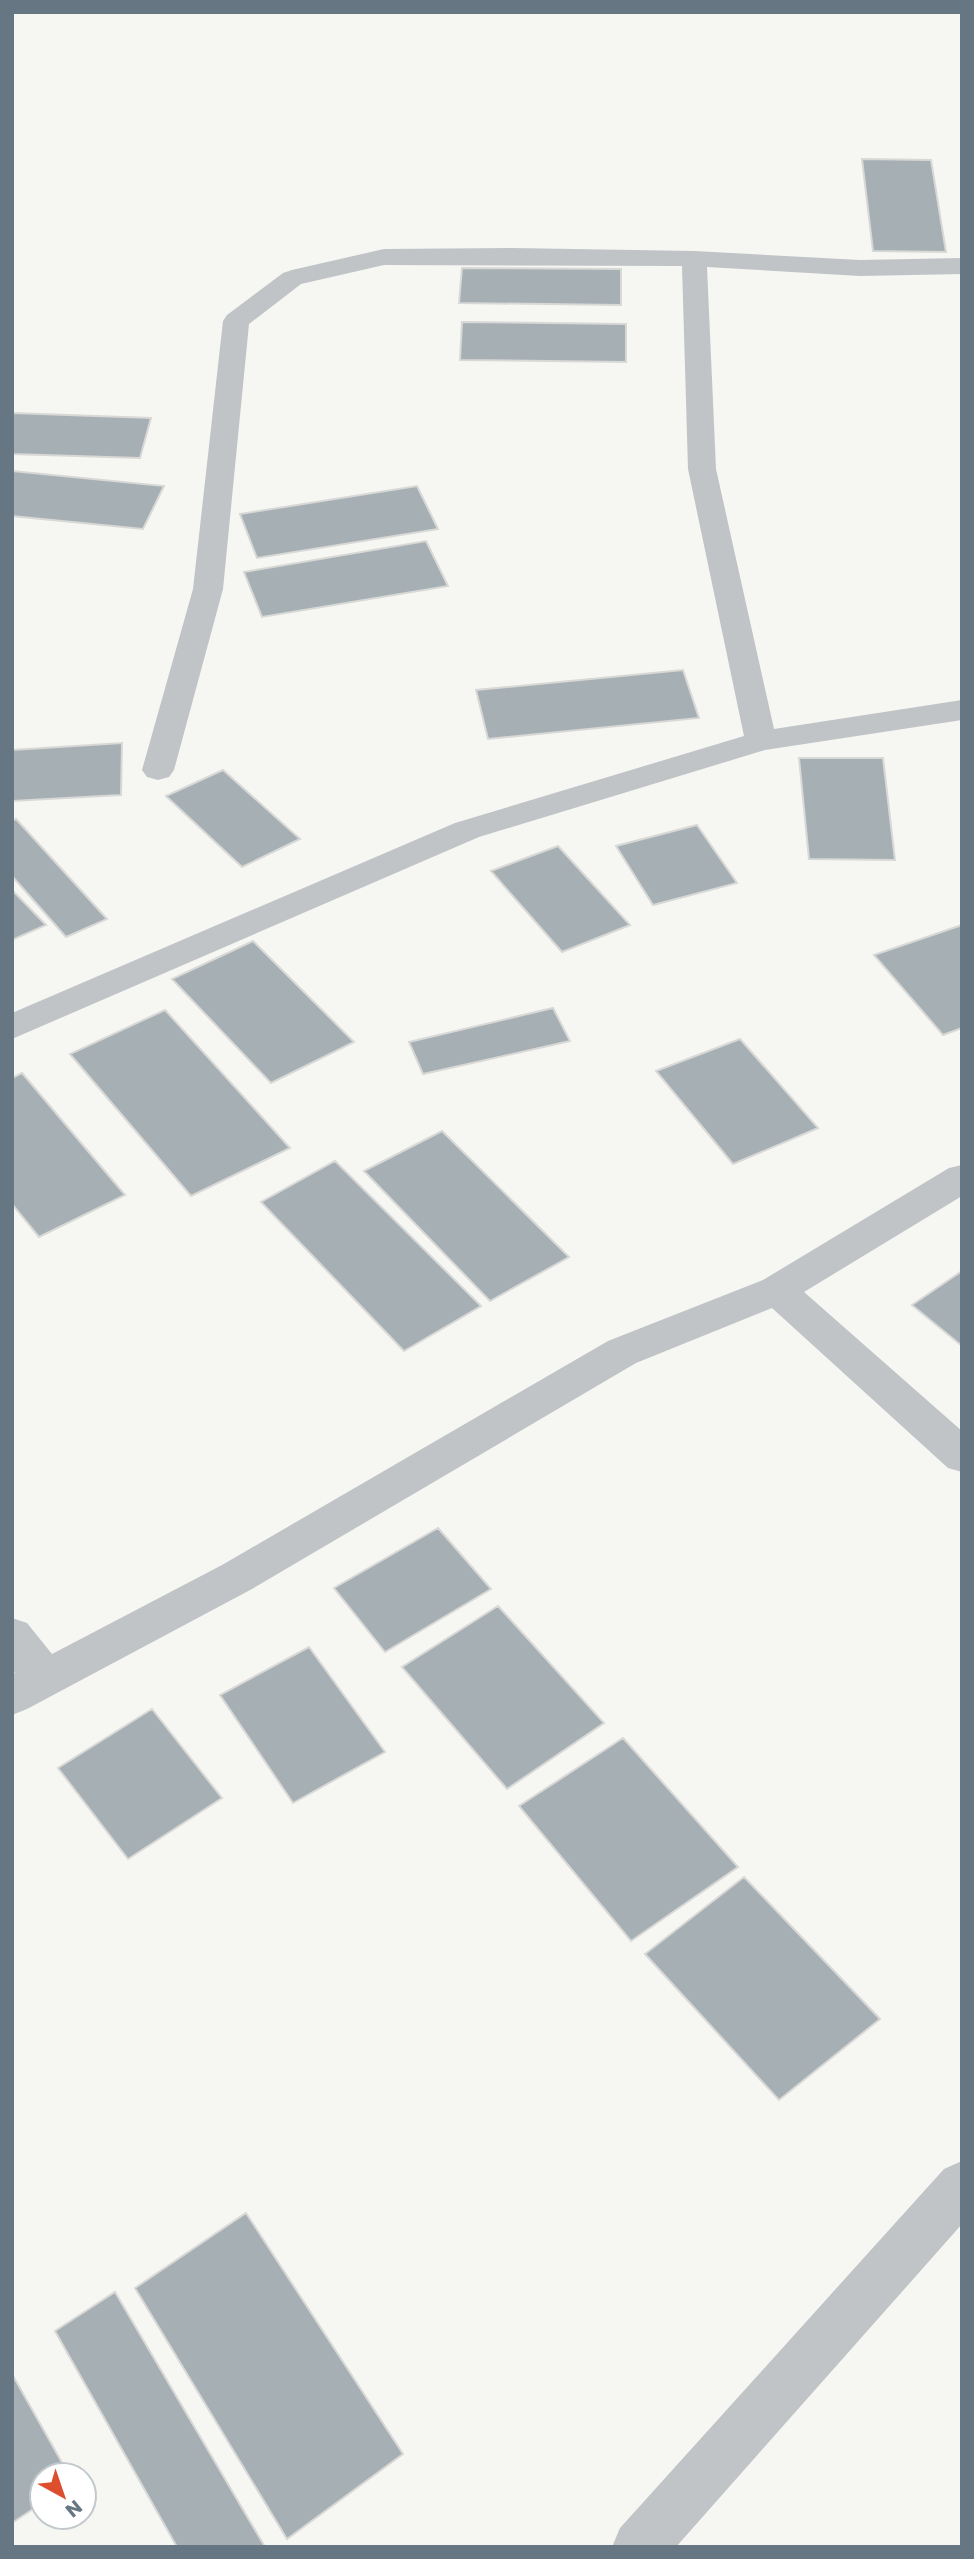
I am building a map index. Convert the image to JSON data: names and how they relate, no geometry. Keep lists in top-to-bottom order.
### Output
{
  "north": "bottom right"
}
